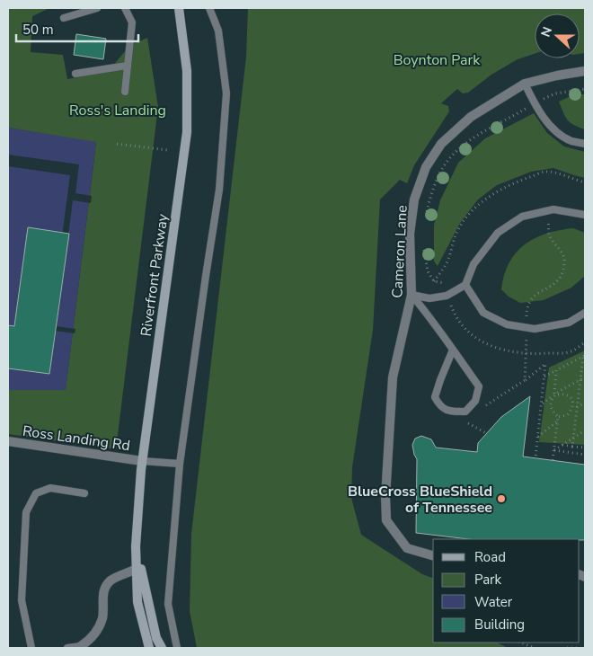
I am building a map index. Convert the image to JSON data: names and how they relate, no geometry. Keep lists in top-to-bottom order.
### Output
{
  "streets": {
    "main road": ["Riverfront Parkway"],
    "street": ["Cameron Lane", "Ross Landing Rd"]
  },
  "crossings": [
    ["Riverfront Parkway", "Ross Landing Rd"]
  ],
  "parks": ["Boynton Park", "Ross's Landing"],
  "places": ["BlueCross BlueShield of Tennessee"],
  "legend": [
    "Road",
    "Park",
    "Water",
    "Building"
  ],
  "scale_bar": "50 m",
  "north": "left"
}
